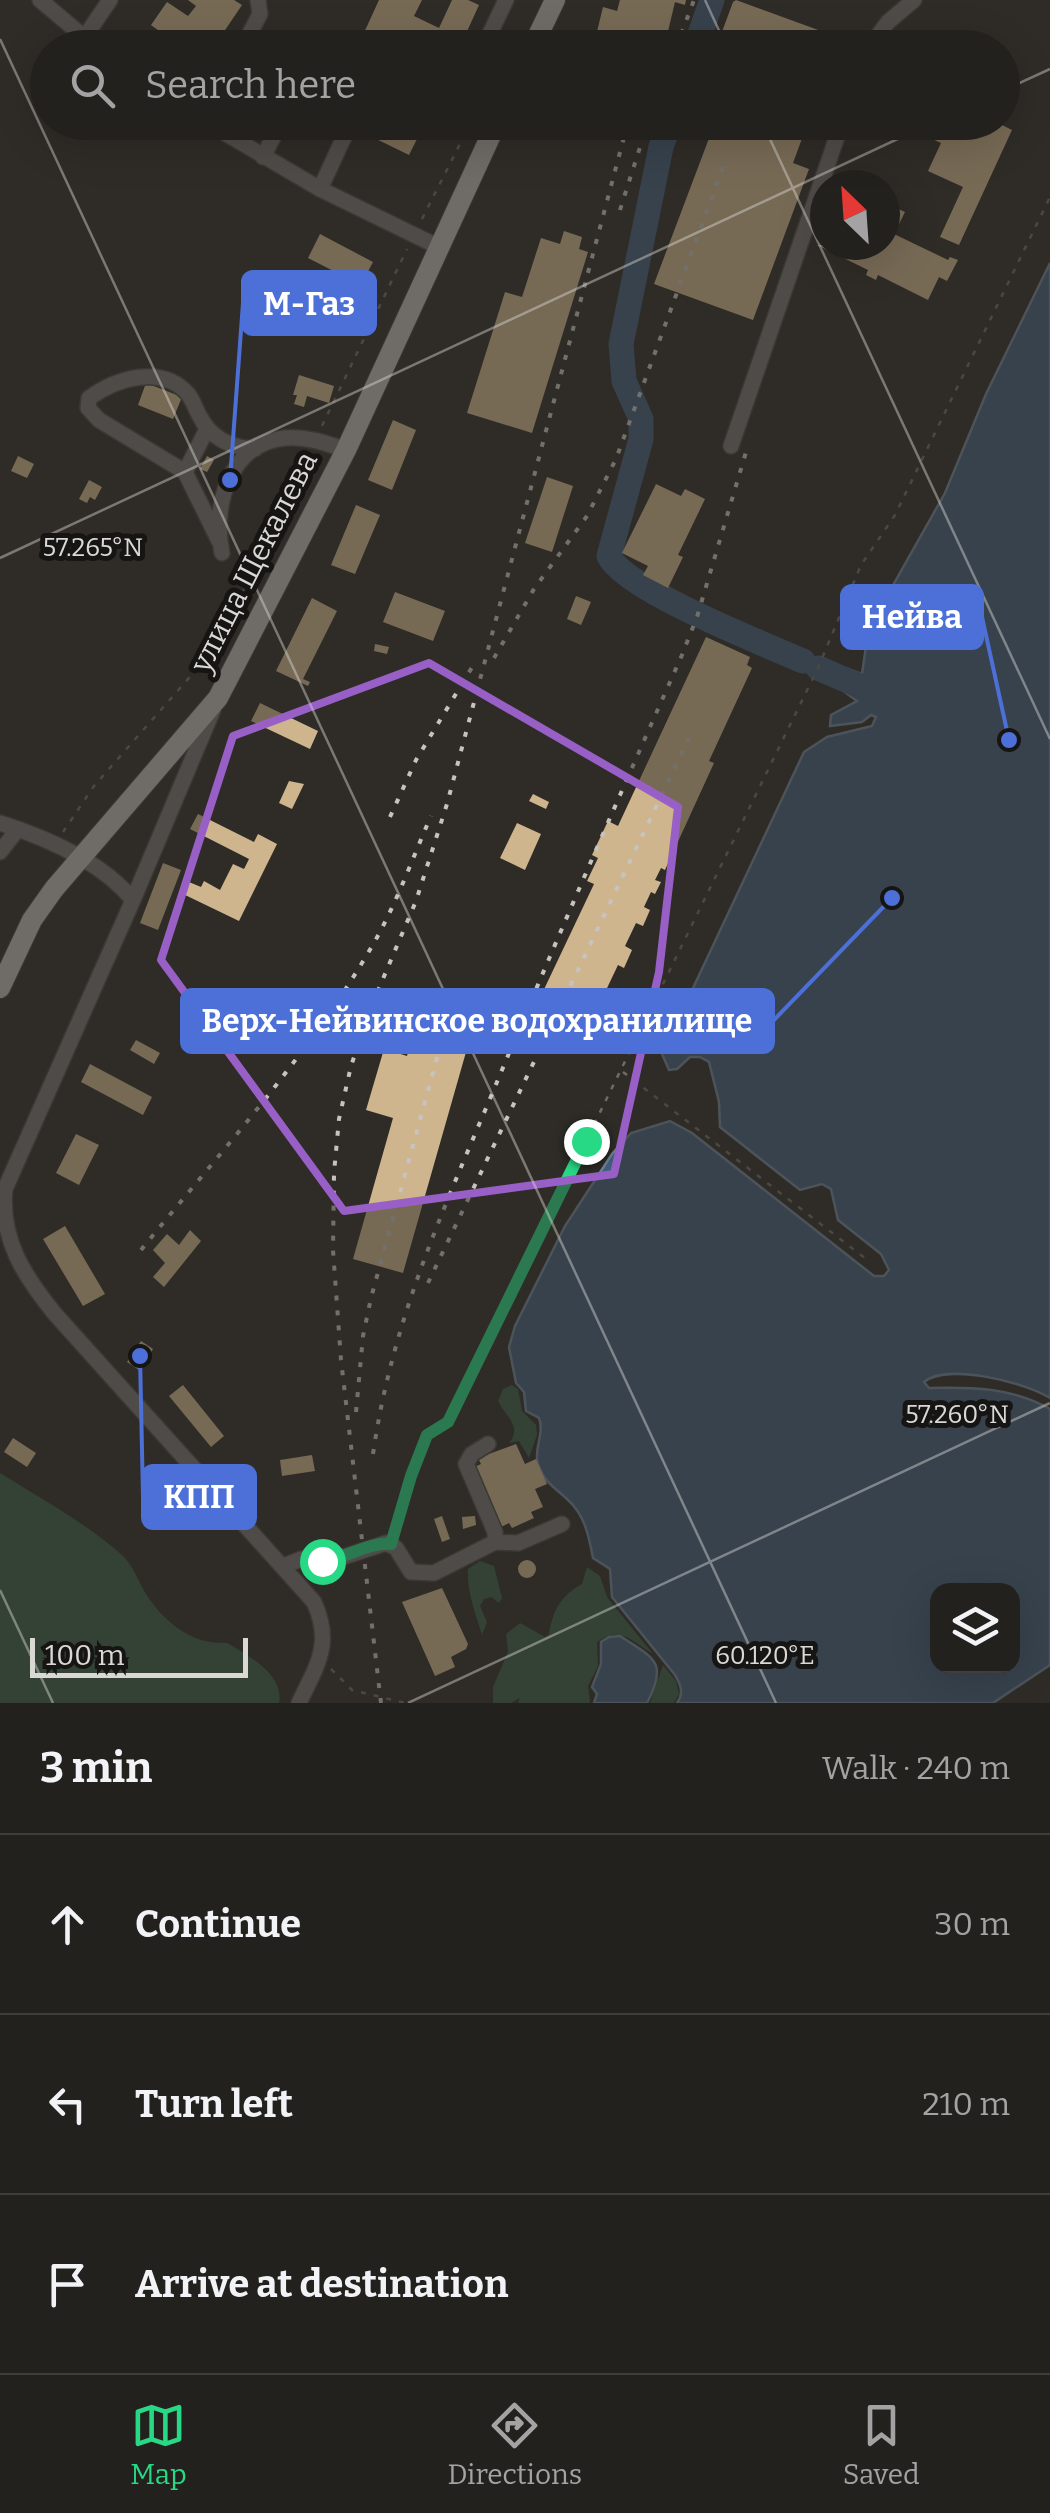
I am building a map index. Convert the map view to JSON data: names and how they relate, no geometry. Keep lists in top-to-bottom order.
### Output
{
  "streets": {
    "main road": ["улица Щекалева"]
  },
  "places": [
    "М-Газ",
    "Нейва",
    "Верх-Нейвинское водохранилище",
    "КПП"
  ],
  "scale_bar": "100 m",
  "north": "top left",
  "page": {
    "search": "Search here",
    "scale": "100 m",
    "heading": ["3 min", "Walk · 240 m"],
    "list": [
      ["Continue", "30 m"],
      ["Turn left", "210 m"],
      "Arrive at destination"
    ],
    "nav": ["Map", "Directions", "Saved"]
  },
  "coordinates": ["57.265°N", "57.260°N", "60.120°E"]
}
